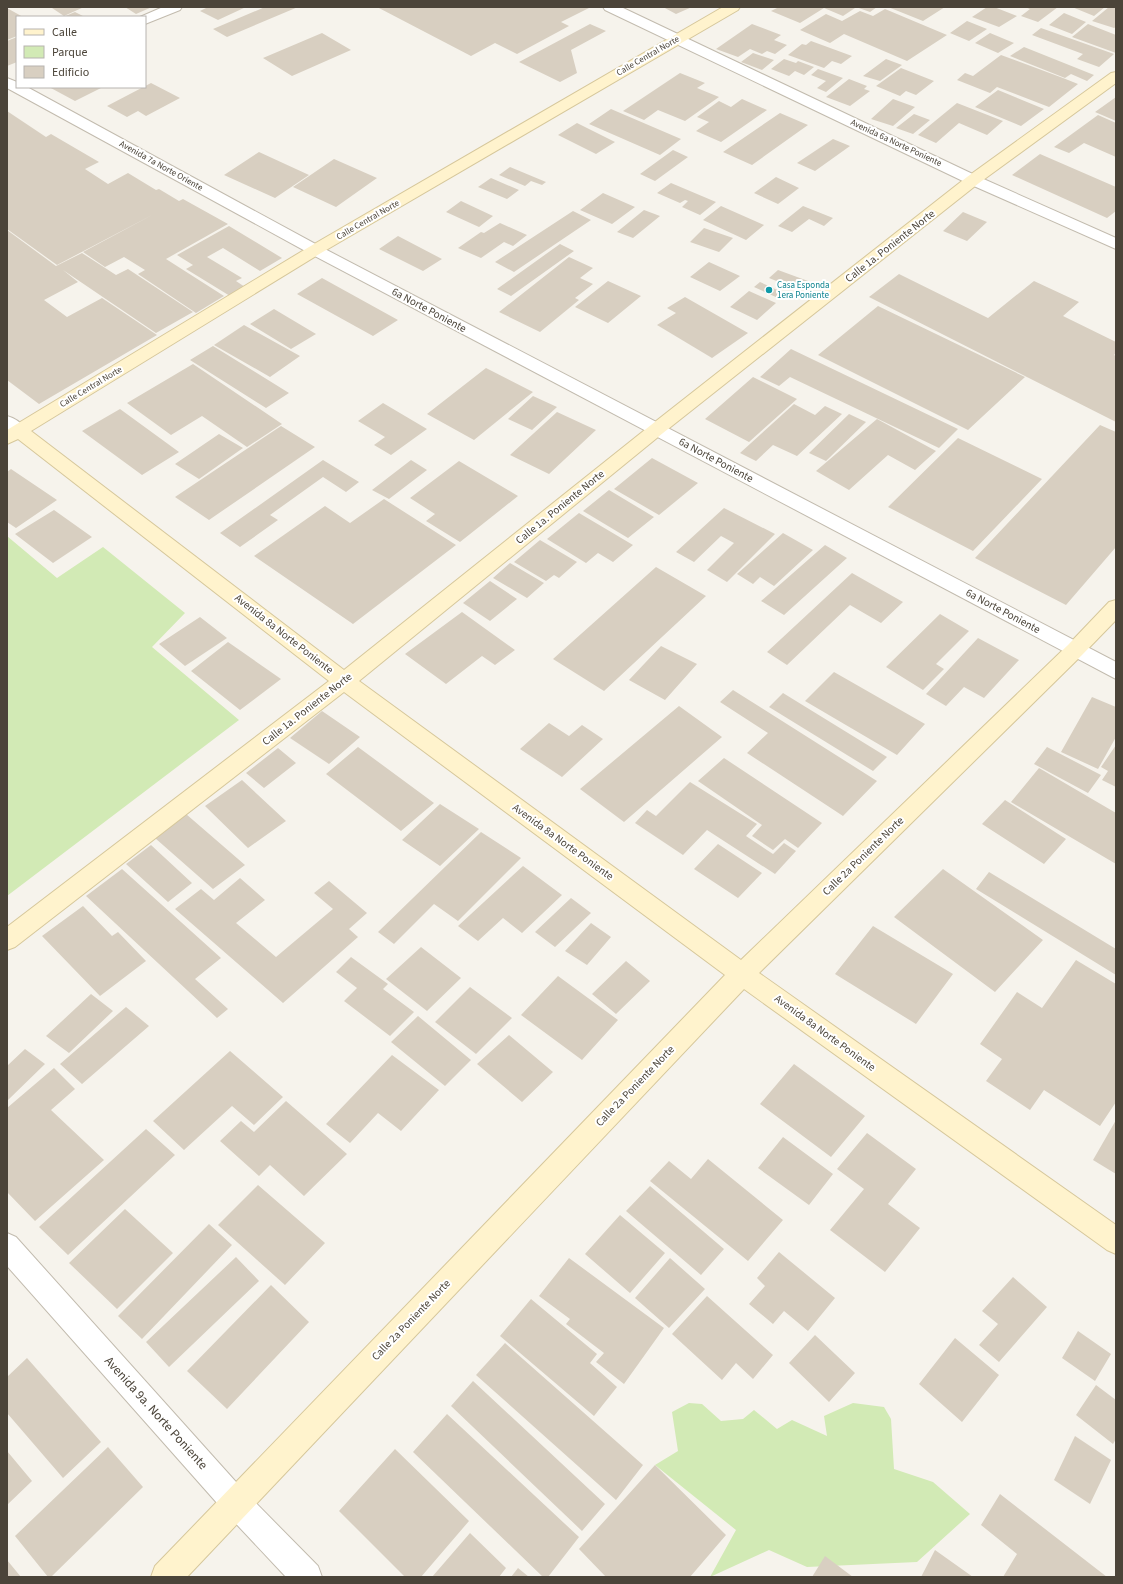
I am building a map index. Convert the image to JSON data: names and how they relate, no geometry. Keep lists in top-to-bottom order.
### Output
{
  "streets": {
    "main road": [
      "Calle Central Norte",
      "Calle 1a. Poniente Norte",
      "Avenida 8a Norte Poniente",
      "Calle 2a Poniente Norte"
    ],
    "street": [
      "Avenida 6a Norte Poniente",
      "Avenida 7a Norte Oriente",
      "6a Norte Poniente",
      "Avenida 9a. Norte Poniente"
    ]
  },
  "crossings": [
    ["Calle Central Norte", "Avenida 6a Norte Poniente"],
    ["Calle Central Norte", "Avenida 7a Norte Oriente"],
    ["Calle Central Norte", "6a Norte Poniente"],
    ["Calle Central Norte", "Avenida 8a Norte Poniente"],
    ["Avenida 6a Norte Poniente", "Calle 1a. Poniente Norte"],
    ["Avenida 7a Norte Oriente", "6a Norte Poniente"],
    ["Calle 1a. Poniente Norte", "6a Norte Poniente"],
    ["Calle 1a. Poniente Norte", "Avenida 8a Norte Poniente"],
    ["6a Norte Poniente", "Calle 2a Poniente Norte"],
    ["Avenida 8a Norte Poniente", "Calle 2a Poniente Norte"],
    ["Calle 2a Poniente Norte", "Avenida 9a. Norte Poniente"]
  ],
  "places": ["Casa Esponda 1era Poniente"],
  "legend": ["Calle", "Parque", "Edificio"]
}
